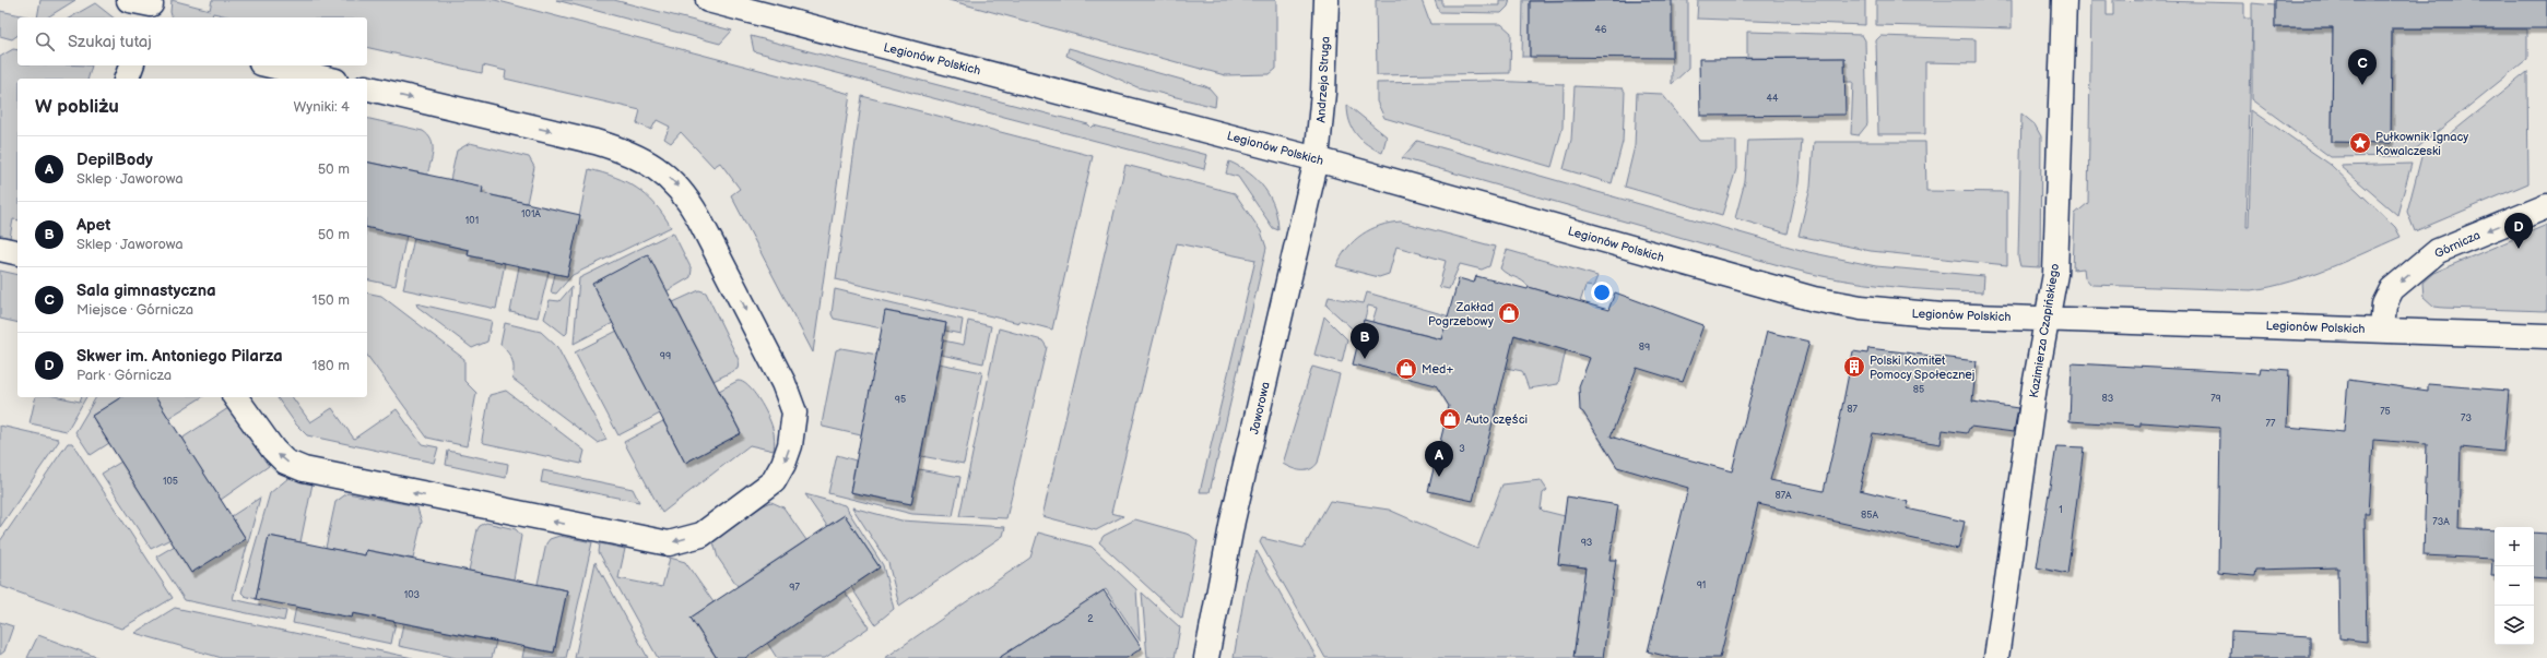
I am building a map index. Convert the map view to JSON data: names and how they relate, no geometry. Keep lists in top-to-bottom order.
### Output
{
  "streets": {
    "street": [
      "Legionów Polskich",
      "Andrzeja Struga",
      "Górnicza",
      "Kazimierza Czapińskiego",
      "Jaworowa"
    ]
  },
  "crossings": [
    ["Legionów Polskich", "Andrzeja Struga"],
    ["Legionów Polskich", "Górnicza"],
    ["Legionów Polskich", "Kazimierza Czapińskiego"],
    ["Legionów Polskich", "Jaworowa"],
    ["Andrzeja Struga", "Jaworowa"]
  ],
  "one_way": ["Górnicza"],
  "places": {
    "place": ["Pułkownik Ignacy Kowalczeski"],
    "shop": ["Zakład Pogrzebowy", "Med+", "Auto części"],
    "building": ["Polski Komitet Pomocy Społecznej"]
  },
  "house_numbers": [
    "46",
    "44",
    "101A",
    "101",
    "89",
    "99",
    "85",
    "83",
    "79",
    "95",
    "87",
    "75",
    "73",
    "77",
    "3",
    "105",
    "87A",
    "1",
    "85A",
    "73A",
    "93",
    "91",
    "97",
    "103",
    "2"
  ],
  "page": {
    "search": "Szukaj tutaj",
    "pins": [
      "C",
      "D",
      "B",
      "A"
    ],
    "heading": ["W pobliżu", "Wyniki: 4"],
    "list": [
      {
        "mark": "A",
        "name": "DepilBody",
        "note": "Sklep · Jaworowa",
        "value": "50 m"
      },
      {
        "mark": "B",
        "name": "Apet",
        "note": "Sklep · Jaworowa",
        "value": "50 m"
      },
      {
        "mark": "C",
        "name": "Sala gimnastyczna",
        "note": "Miejsce · Górnicza",
        "value": "150 m"
      },
      {
        "mark": "D",
        "name": "Skwer im. Antoniego Pilarza",
        "note": "Park · Górnicza",
        "value": "180 m"
      }
    ],
    "map_buttons": ["+", "−"]
  }
}
